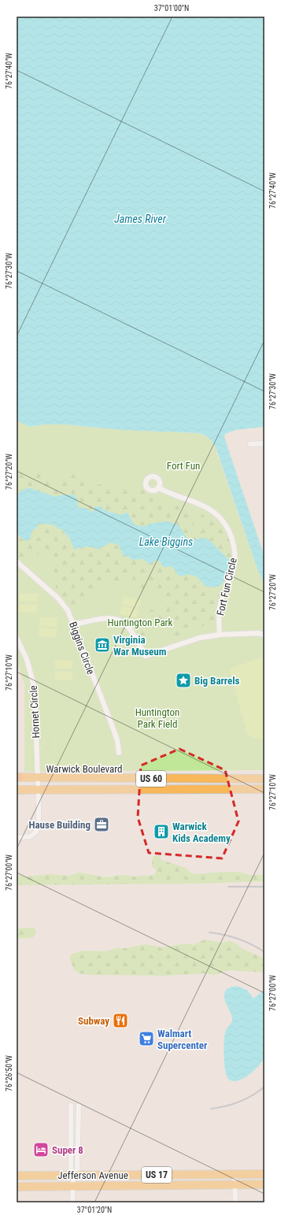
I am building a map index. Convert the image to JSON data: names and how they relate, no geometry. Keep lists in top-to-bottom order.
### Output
{
  "streets": {
    "main road": [
      "Warwick Boulevard",
      "US 60",
      "Jefferson Avenue",
      "US 17"
    ],
    "street": ["Fort Fun Circle", "Biggins Circle", "Hornet Circle"]
  },
  "crossings": [
    ["Hornet Circle", "Warwick Boulevard"]
  ],
  "water": ["James River", "Lake Biggins"],
  "parks": ["Fort Fun", "Huntington Park", "Huntington Park Field"],
  "places": {
    "museum": ["Virginia War Museum"],
    "place": ["Big Barrels"],
    "office": ["Hause Building"],
    "building": ["Warwick Kids Academy"],
    "restaurant": ["Subway"],
    "supermarket": ["Walmart Supercenter"],
    "hotel": ["Super 8"]
  },
  "coordinates": [
    "37°01'00\"N",
    "76°27'40\"W",
    "76°27'30\"W",
    "76°27'20\"W",
    "76°27'10\"W",
    "76°27'00\"W",
    "76°26'50\"W",
    "37°01'20\"N"
  ]
}
